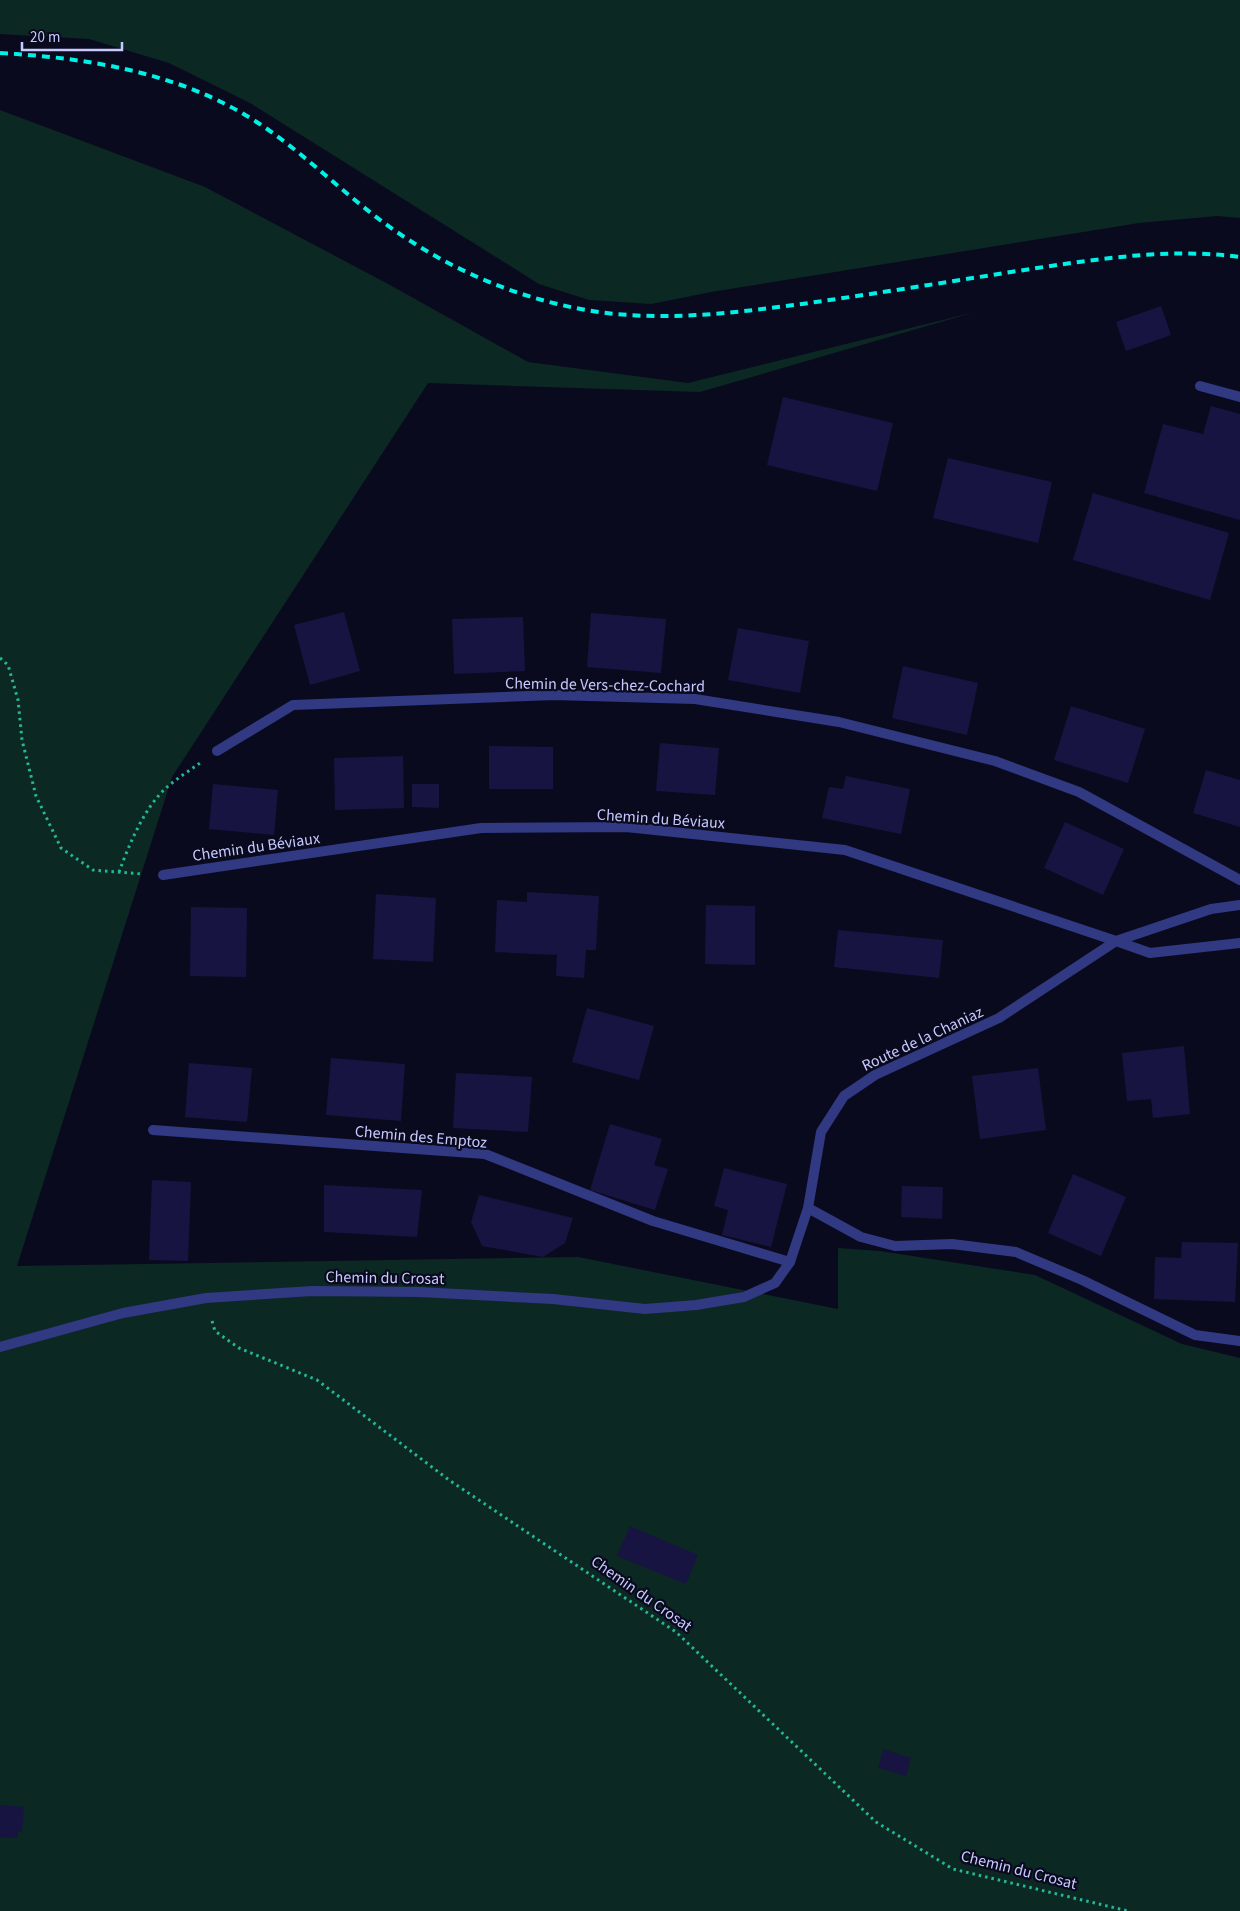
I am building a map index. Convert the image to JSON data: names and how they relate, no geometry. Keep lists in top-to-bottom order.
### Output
{
  "streets": {
    "street": [
      "Chemin de Vers-chez-Cochard",
      "Chemin du Béviaux",
      "Route de la Chaniaz",
      "Chemin des Emptoz",
      "Chemin du Crosat"
    ]
  },
  "crossings": [
    ["Chemin du Béviaux", "Route de la Chaniaz"],
    ["Route de la Chaniaz", "Chemin du Crosat"],
    ["Chemin des Emptoz", "Chemin du Crosat"]
  ],
  "scale_bar": "20 m"
}
